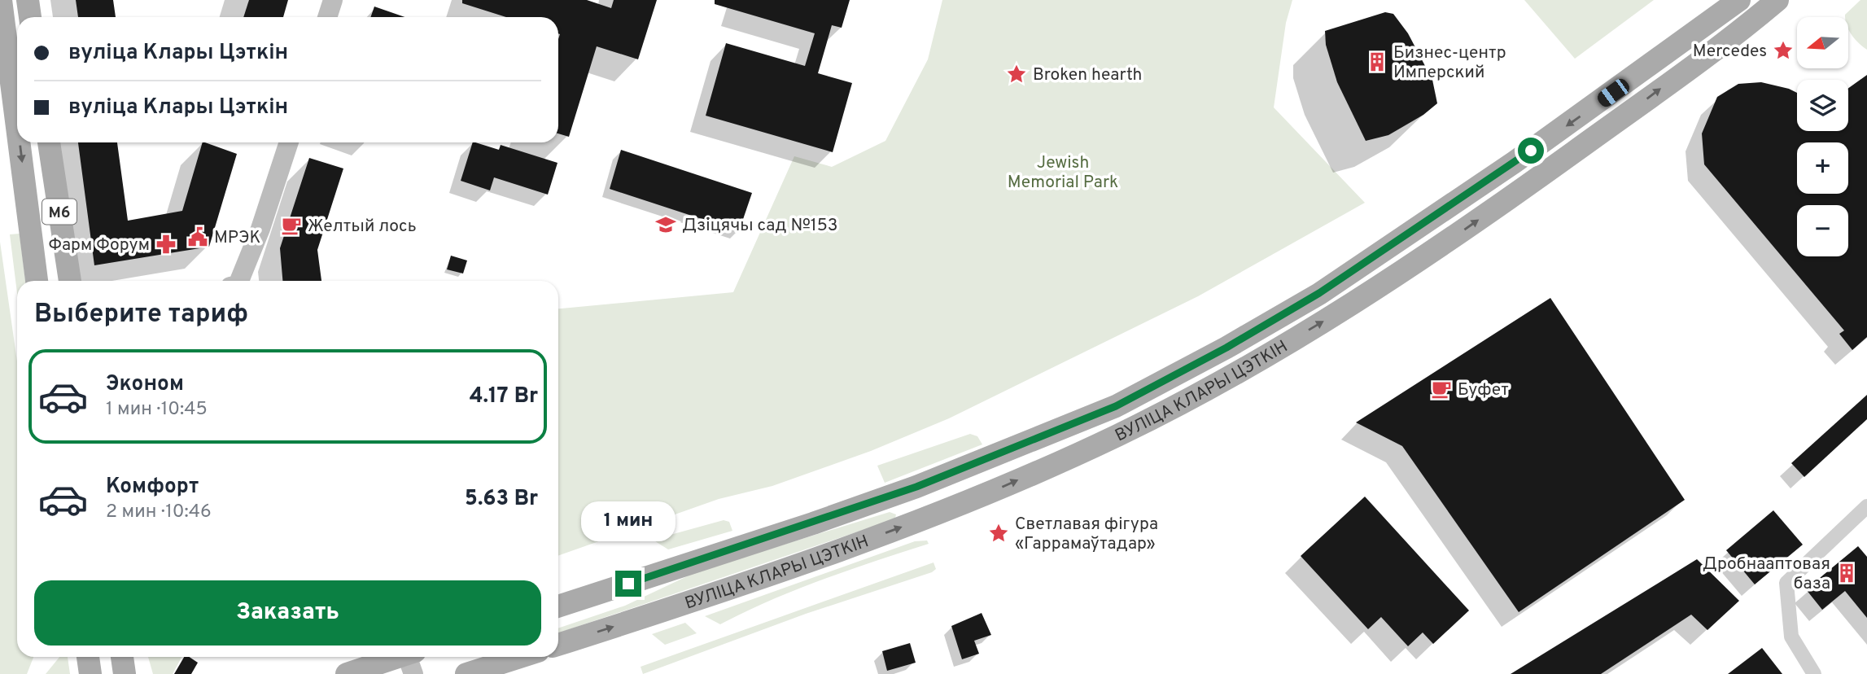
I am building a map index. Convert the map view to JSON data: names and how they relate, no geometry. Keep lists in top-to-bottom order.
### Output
{
  "streets": {
    "main road": ["М6", "ВУЛІЦА КЛАРЫ ЦЭТКІН"]
  },
  "parks": ["Jewish Memorial Park"],
  "places": {
    "place": ["Mercedes", "Broken hearth", "Светлавая фігура «Гаррамаўтадар»"],
    "building": ["Бизнес-центр Имперский", "Дробнааптовая база"],
    "school or university": ["Дзіцячы сад №153"],
    "cafe": ["Желтый лось", "Буфет"],
    "public building": ["МРЭК"],
    "pharmacy": ["Фарм Форум"]
  },
  "north": "left",
  "page": {
    "map_buttons": ["+", "−"],
    "banner": ["вуліца Клары Цэткін", "вуліца Клары Цэткін"],
    "heading": "Выберите тариф",
    "list": [
      {
        "name": "Эконом",
        "note": "1 мин · 10:45",
        "value": "4.17 Br"
      },
      {
        "name": "Комфорт",
        "note": "2 мин · 10:46",
        "value": "5.63 Br"
      }
    ],
    "bubble": "1 мин",
    "buttons": "Заказать"
  }
}
